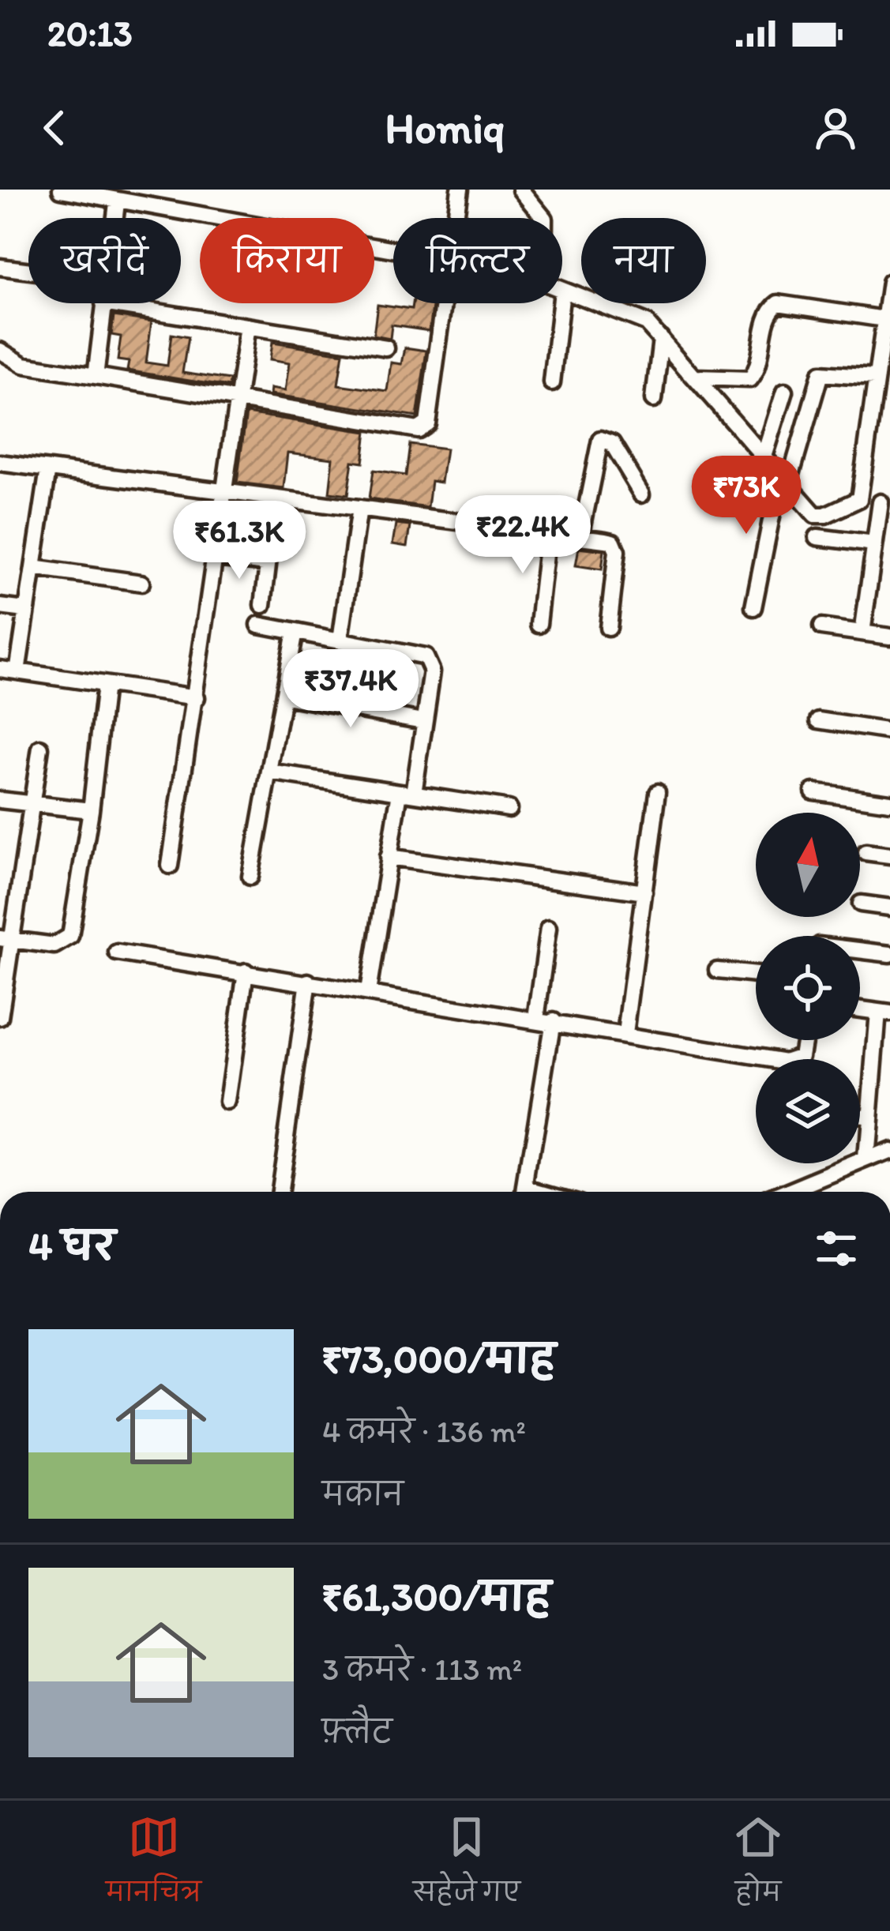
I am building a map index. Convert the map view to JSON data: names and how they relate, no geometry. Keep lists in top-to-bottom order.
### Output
{
  "north": "top",
  "page": {
    "status": "20:13",
    "header": "Homiq",
    "chip": [
      "खरीदें",
      "किराया",
      "फ़िल्टर",
      "नया"
    ],
    "price": [
      "₹73K",
      "₹22.4K",
      "₹61.3K",
      "₹37.4K"
    ],
    "heading": "4 घर",
    "list": [
      {
        "name": "₹73,000/माह",
        "note": "4 कमरे · 136 m² · मकान"
      },
      {
        "name": "₹61,300/माह",
        "note": "3 कमरे · 113 m² · फ़्लैट"
      }
    ],
    "tabs": ["मानचित्र", "सहेजे गए", "होम"]
  }
}
